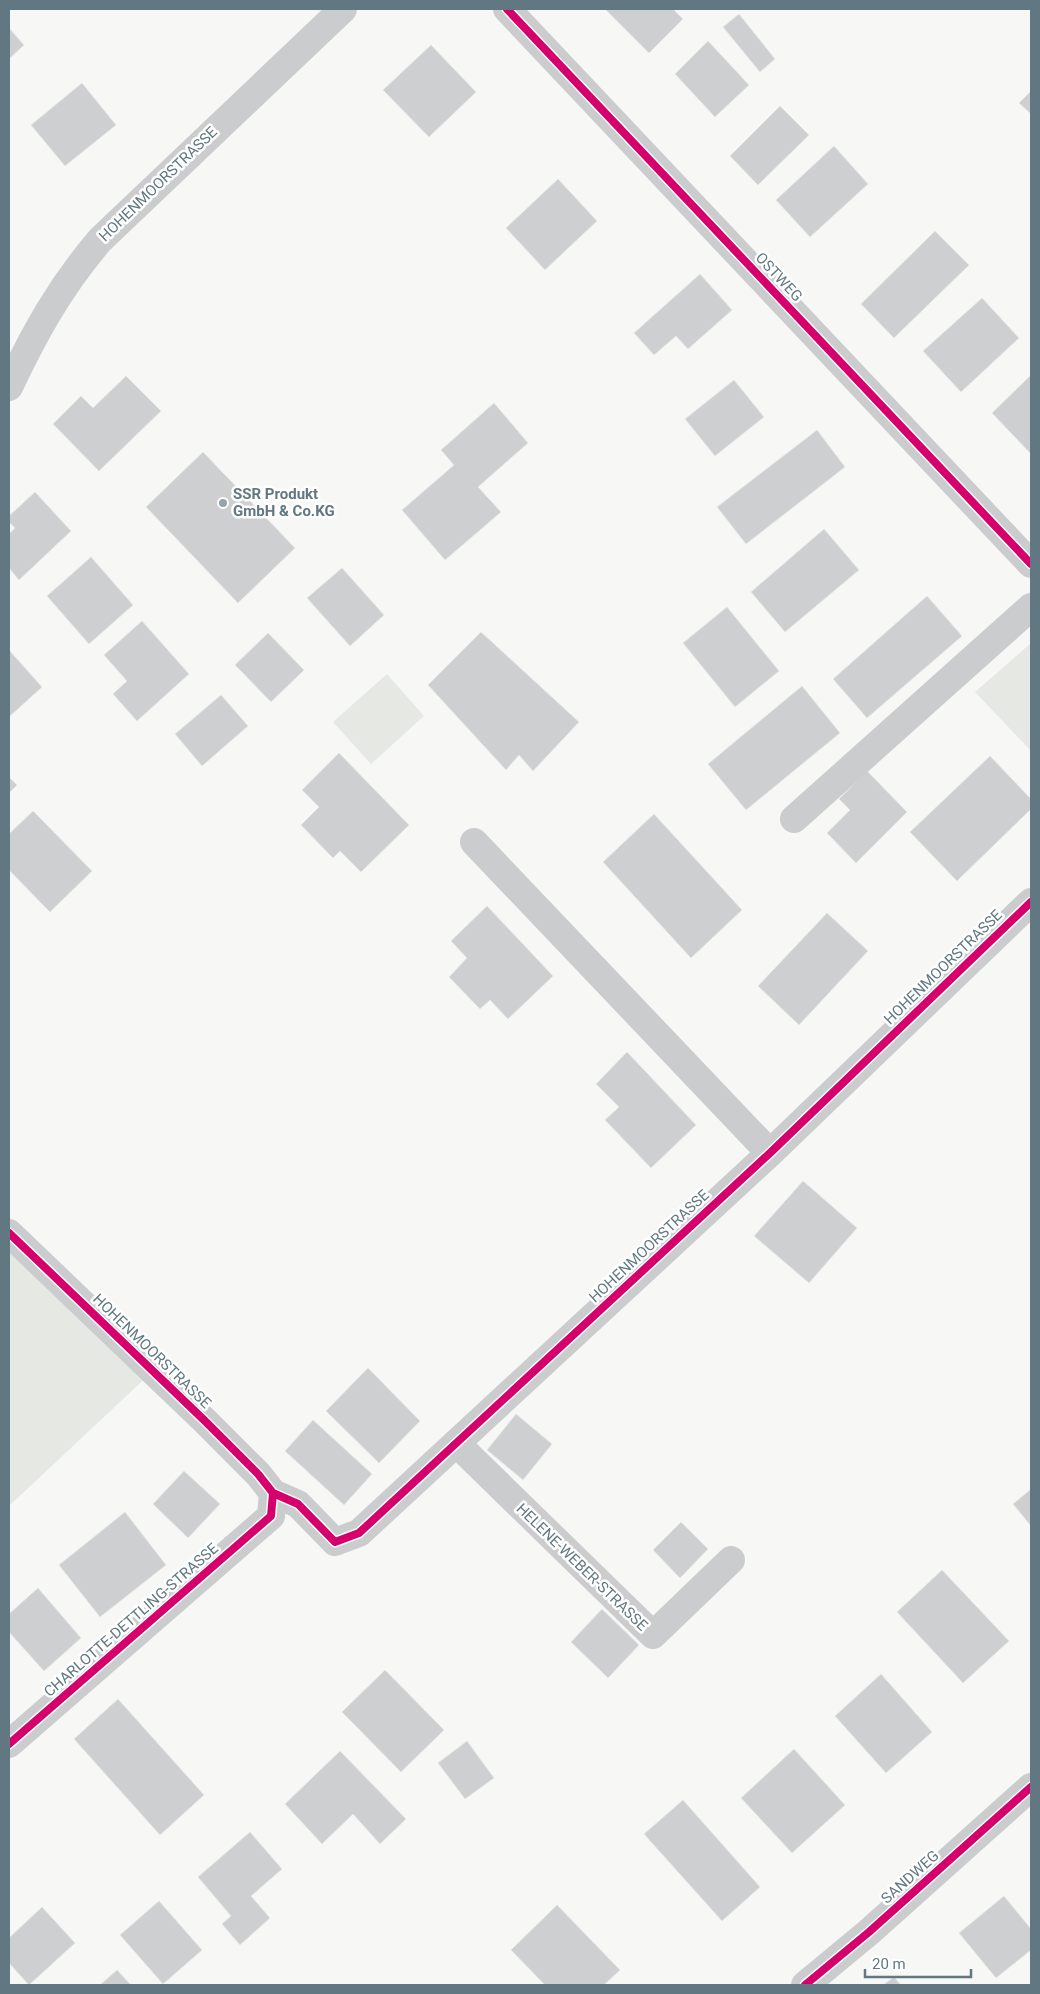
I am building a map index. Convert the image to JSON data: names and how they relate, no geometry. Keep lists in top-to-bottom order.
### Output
{
  "streets": {
    "street": [
      "HOHENMOORSTRASSE",
      "OSTWEG",
      "HELENE-WEBER-STRASSE",
      "CHARLOTTE-DETTLING-STRASSE",
      "SANDWEG"
    ]
  },
  "crossings": [
    ["HOHENMOORSTRASSE", "HELENE-WEBER-STRASSE"],
    ["HOHENMOORSTRASSE", "CHARLOTTE-DETTLING-STRASSE"]
  ],
  "places": ["SSR Produkt GmbH & Co.KG"],
  "scale_bar": "20 m"
}
